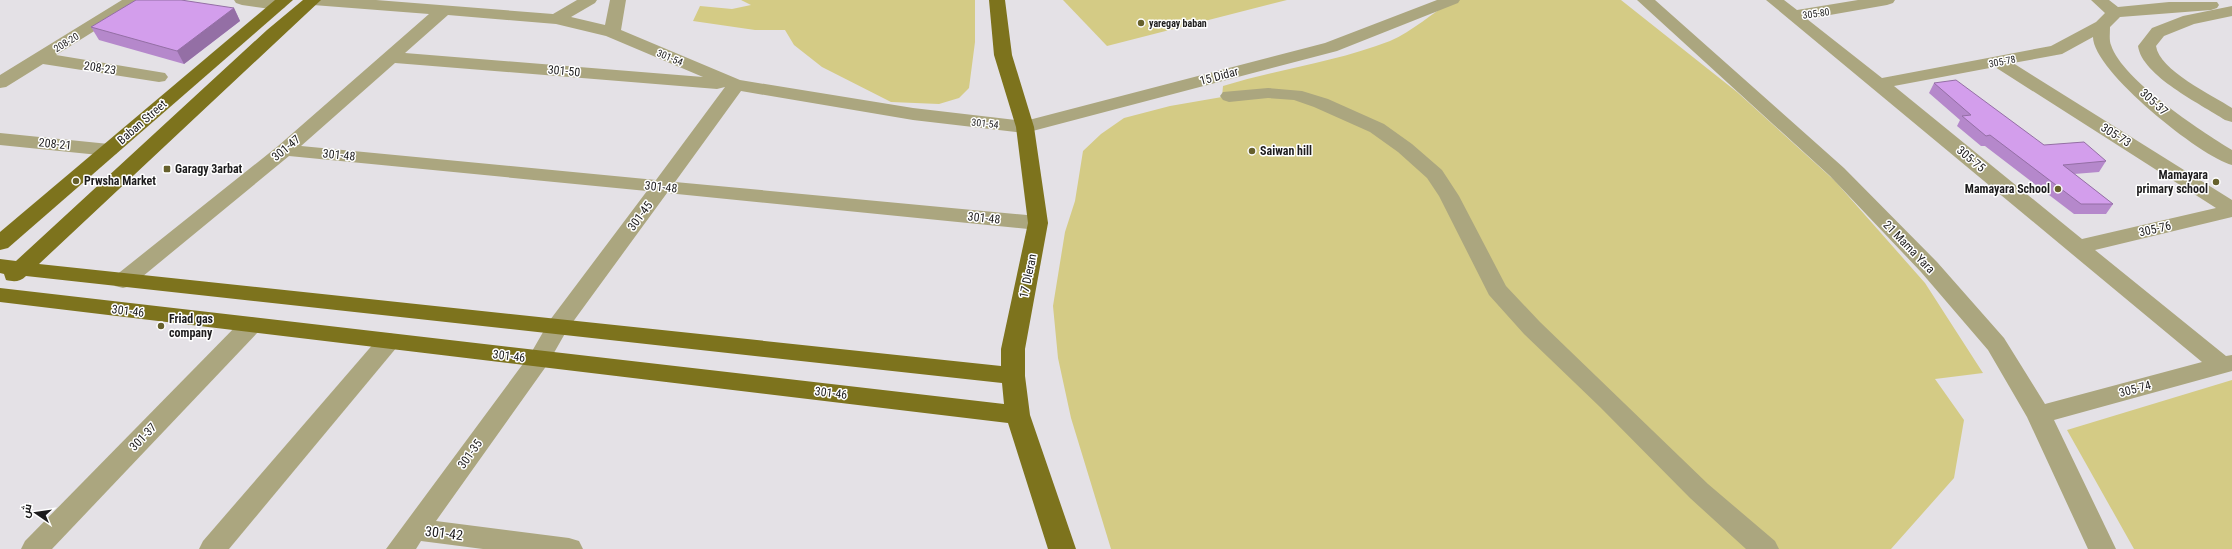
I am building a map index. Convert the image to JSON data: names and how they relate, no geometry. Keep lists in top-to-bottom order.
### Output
{
  "streets": {
    "main road": ["Baban Street", "17 Dleran", "301-46"],
    "street": [
      "305-80",
      "208-20",
      "301-54",
      "305-78",
      "208-23",
      "301-50",
      "15 Didar",
      "305-37",
      "305-73",
      "208-21",
      "301-47",
      "301-48",
      "305-75",
      "301-45",
      "305-76",
      "21 Mama Yara",
      "305-74",
      "301-37",
      "301-35",
      "301-42"
    ]
  },
  "crossings": [
    ["305-80", "305-75"],
    ["208-20", "208-23"],
    ["301-54", "301-50"],
    ["301-54", "15 Didar"],
    ["301-54", "301-47"],
    ["301-54", "301-45"],
    ["301-54", "17 Dleran"],
    ["305-78", "305-37"],
    ["305-78", "305-73"],
    ["305-78", "305-75"],
    ["301-50", "301-47"],
    ["301-50", "301-45"],
    ["15 Didar", "17 Dleran"],
    ["Baban Street", "208-21"],
    ["305-73", "305-76"],
    ["301-47", "301-48"],
    ["301-48", "301-45"],
    ["301-48", "17 Dleran"],
    ["305-75", "305-76"],
    ["305-75", "305-74"],
    ["301-45", "301-46"],
    ["301-45", "301-35"],
    ["21 Mama Yara", "305-74"],
    ["17 Dleran", "301-46"],
    ["301-46", "301-37"],
    ["301-46", "301-35"],
    ["301-35", "301-42"]
  ],
  "places": {
    "other": [
      "yaregay baban",
      "Saiwan hill",
      "Prwsha Market",
      "Mamayara primary school",
      "Mamayara School",
      "Friad gas company"
    ],
    "transit": ["Garagy 3arbat"]
  },
  "north": "left"
}
